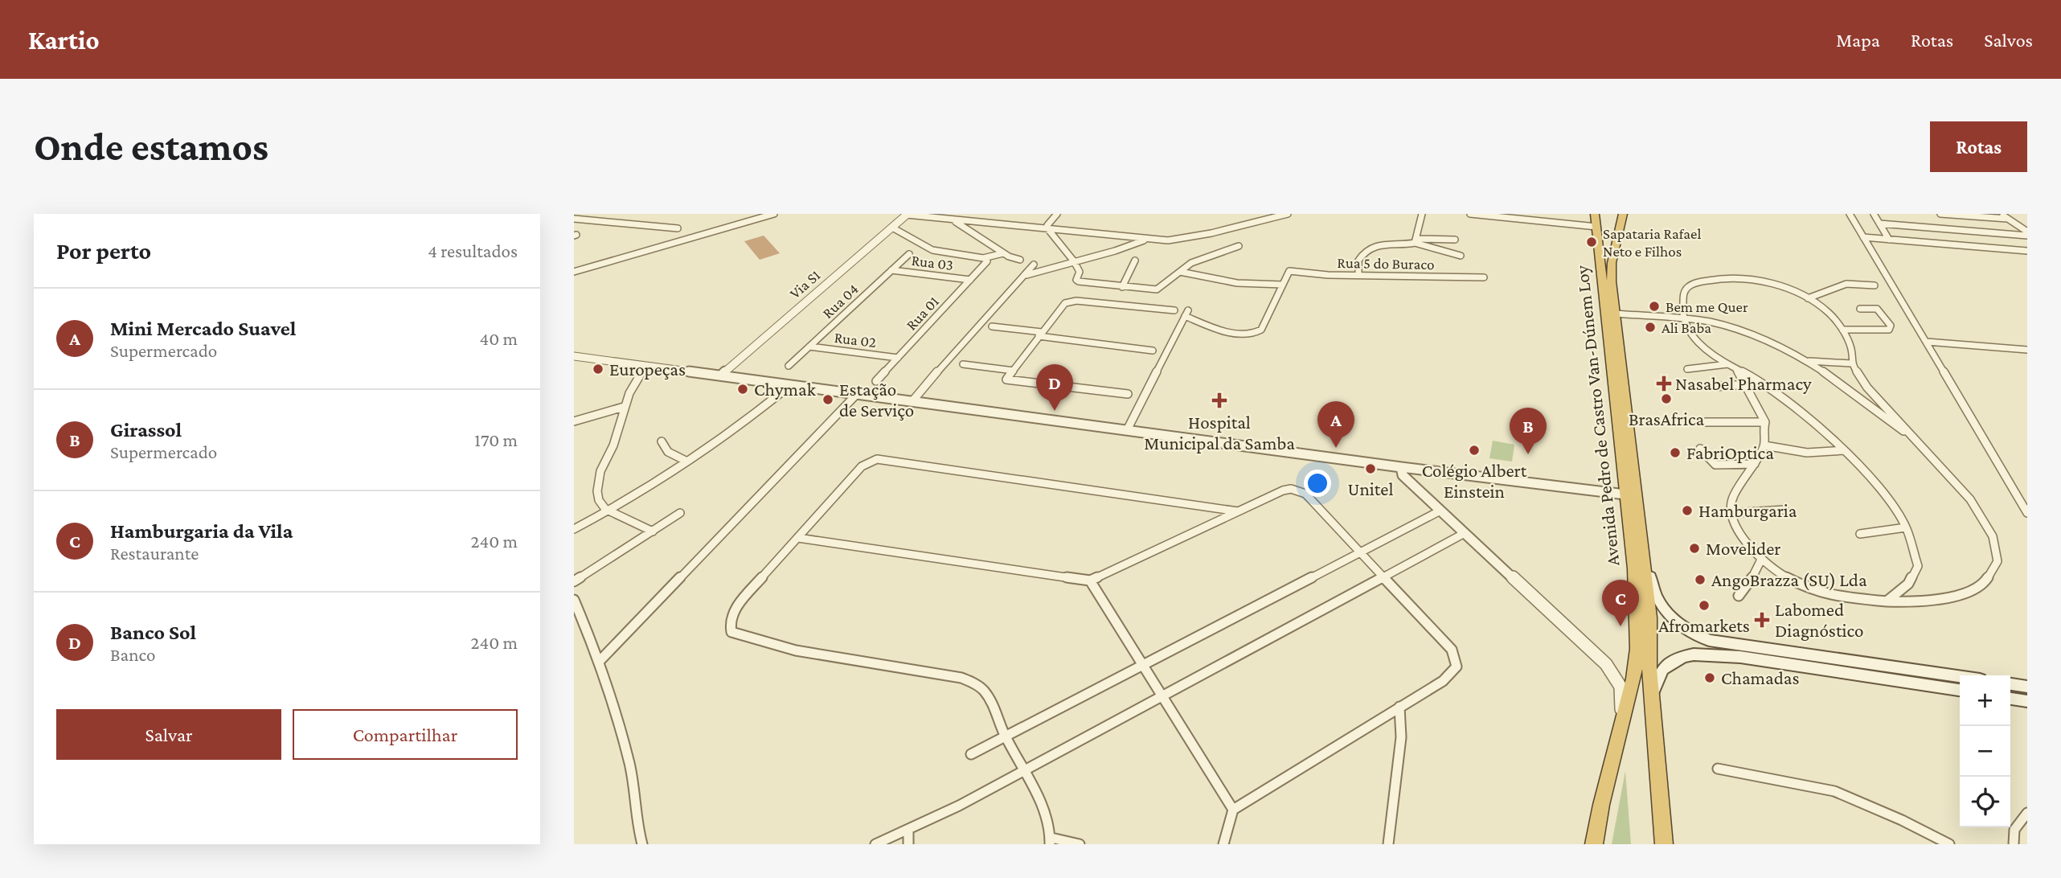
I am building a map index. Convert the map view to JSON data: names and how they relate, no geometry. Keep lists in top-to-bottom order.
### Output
{
  "streets": {
    "highway": ["Avenida Pedro de Castro Van-Dúnem Loy"],
    "street": [
      "Rua 03",
      "Rua 5 do Buraco",
      "Via S1",
      "Rua 04",
      "Rua 01",
      "Rua 02"
    ]
  },
  "crossings": [
    ["Rua 03", "Rua 04"],
    ["Rua 03", "Rua 01"],
    ["Rua 04", "Rua 02"],
    ["Rua 01", "Rua 02"]
  ],
  "places": {
    "other": [
      "Sapataria Rafael Neto e Filhos",
      "Bem me Quer",
      "Ali Baba",
      "Europeças",
      "Chymak",
      "BrasAfrica",
      "Estação de Serviço",
      "Colégio Albert Einstein",
      "FabriOptica",
      "Unitel",
      "Hamburgaria",
      "Movelider",
      "AngoBrazza (SU) Lda",
      "Afromarkets",
      "Chamadas"
    ],
    "health": ["Nasabel Pharmacy", "Hospital Municipal da Samba", "Labomed Diagnóstico"]
  },
  "page": {
    "header": "Kartio",
    "nav": ["Mapa", "Rotas", "Salvos"],
    "buttons": [
      "Rotas",
      ["Salvar", "Compartilhar"]
    ],
    "title": "Onde estamos",
    "heading": ["Por perto", "4 resultados"],
    "list": [
      {
        "mark": "A",
        "name": "Mini Mercado Suavel",
        "note": "Supermercado",
        "value": "40 m"
      },
      {
        "mark": "B",
        "name": "Girassol",
        "note": "Supermercado",
        "value": "170 m"
      },
      {
        "mark": "C",
        "name": "Hamburgaria da Vila",
        "note": "Restaurante",
        "value": "240 m"
      },
      {
        "mark": "D",
        "name": "Banco Sol",
        "note": "Banco",
        "value": "240 m"
      }
    ],
    "pins": [
      "D",
      "A",
      "B",
      "C"
    ],
    "map_buttons": ["+", "−"]
  }
}
